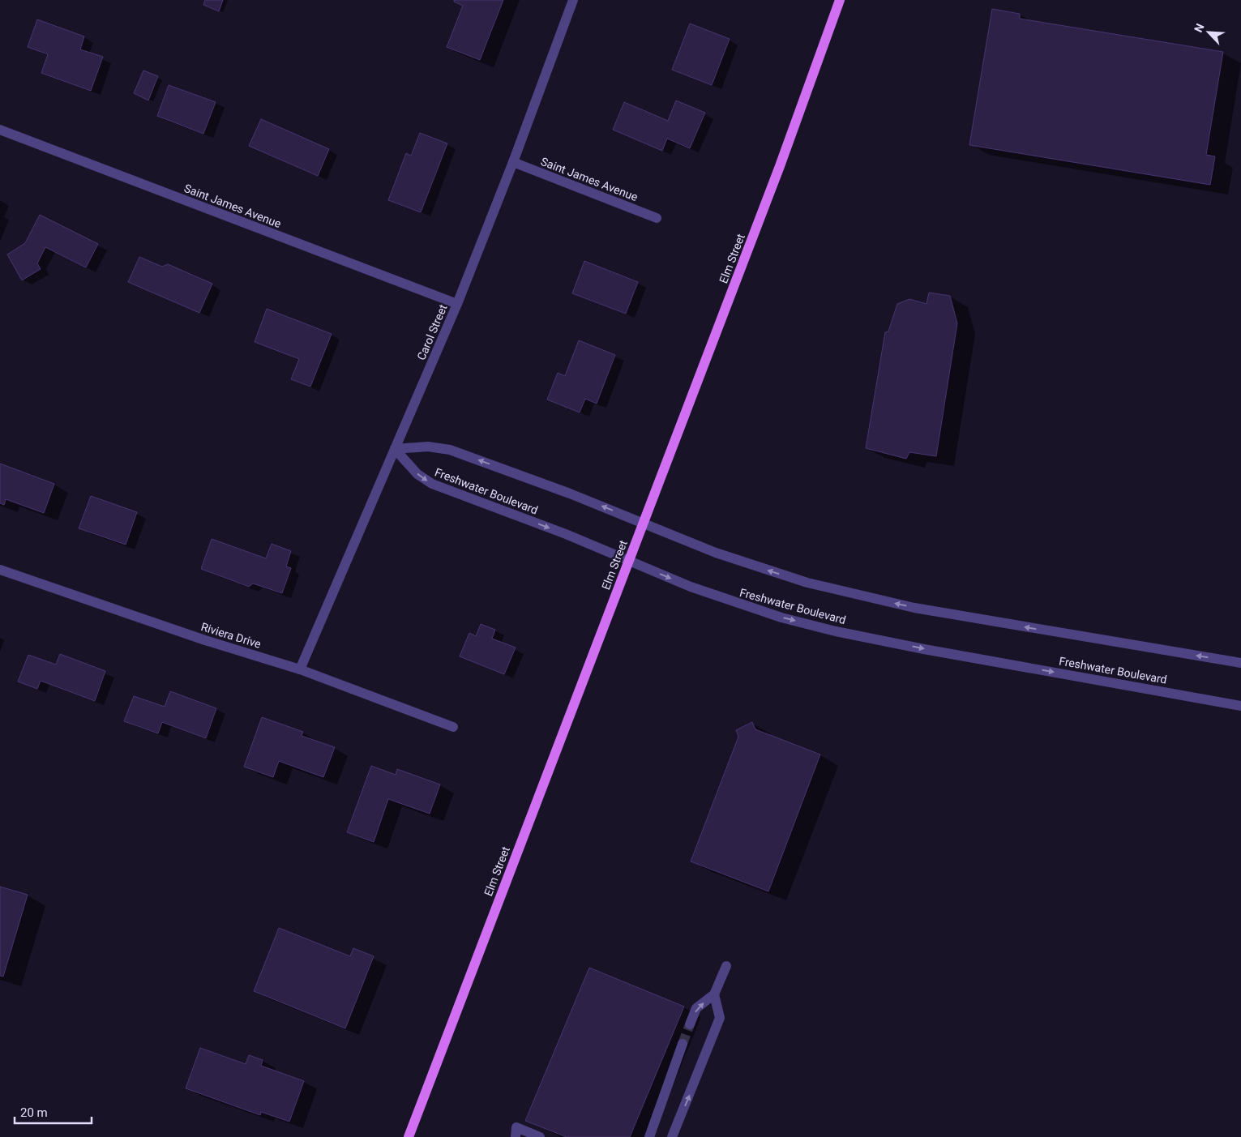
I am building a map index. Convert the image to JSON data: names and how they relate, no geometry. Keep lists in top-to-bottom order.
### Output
{
  "streets": {
    "main road": ["Elm Street"],
    "street": [
      "Saint James Avenue",
      "Carol Street",
      "Freshwater Boulevard",
      "Riviera Drive"
    ]
  },
  "crossings": [
    ["Saint James Avenue", "Carol Street"],
    ["Elm Street", "Freshwater Boulevard"],
    ["Carol Street", "Freshwater Boulevard"],
    ["Carol Street", "Riviera Drive"]
  ],
  "scale_bar": "20 m",
  "north": "top left"
}
